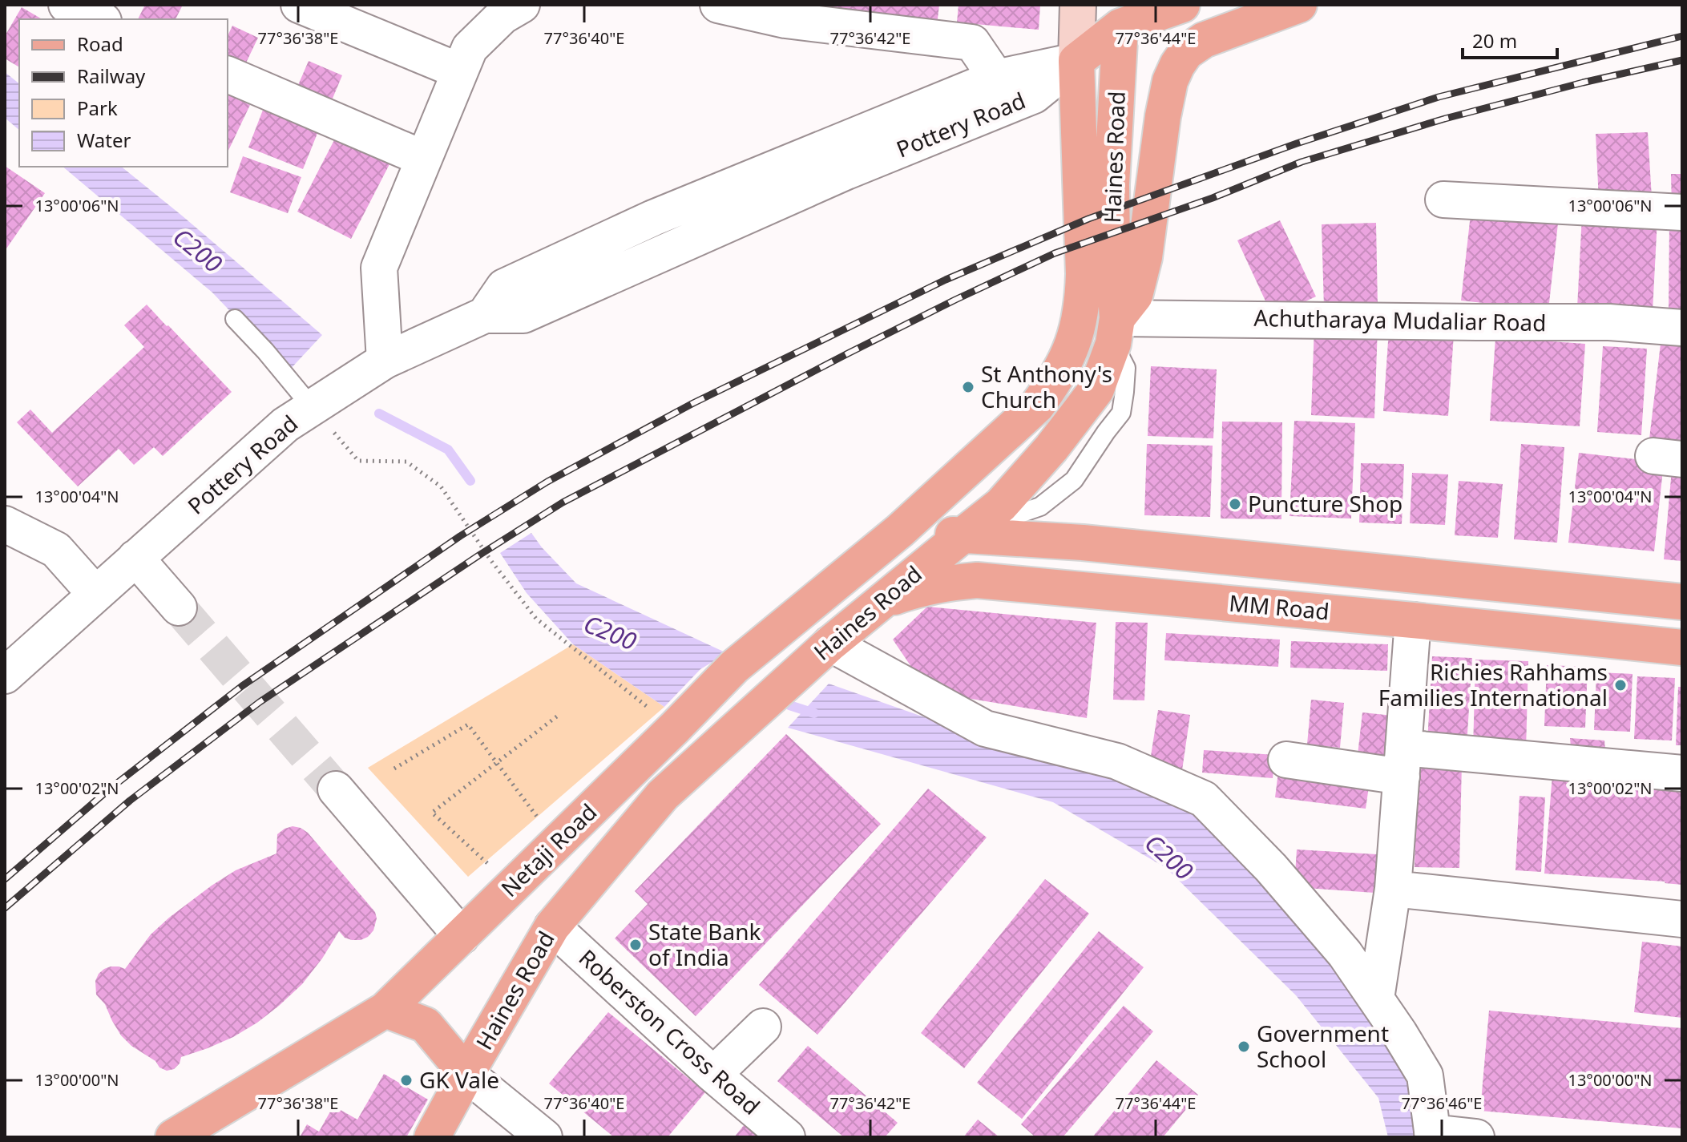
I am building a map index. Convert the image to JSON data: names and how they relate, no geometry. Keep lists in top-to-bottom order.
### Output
{
  "streets": {
    "main road": ["Haines Road", "MM Road", "Netaji Road"],
    "street": ["Pottery Road", "Achutharaya Mudaliar Road", "Roberston Cross Road"]
  },
  "crossings": [
    ["Pottery Road", "Haines Road"],
    ["Haines Road", "Achutharaya Mudaliar Road"],
    ["Haines Road", "MM Road"],
    ["Haines Road", "Netaji Road"],
    ["Haines Road", "Roberston Cross Road"],
    ["MM Road", "Netaji Road"]
  ],
  "water": ["C200"],
  "places": [
    "St Anthony's Church",
    "Puncture Shop",
    "Richies Rahhams Families International",
    "State Bank of India",
    "Government School",
    "GK Vale"
  ],
  "legend": [
    "Road",
    "Railway",
    "Park",
    "Water"
  ],
  "scale_bar": "20 m",
  "coordinates": [
    "77°36'38\"E",
    "77°36'40\"E",
    "77°36'42\"E",
    "77°36'44\"E",
    "13°00'06\"N",
    "13°00'04\"N",
    "13°00'02\"N",
    "13°00'00\"N",
    "77°36'46\"E"
  ]
}
